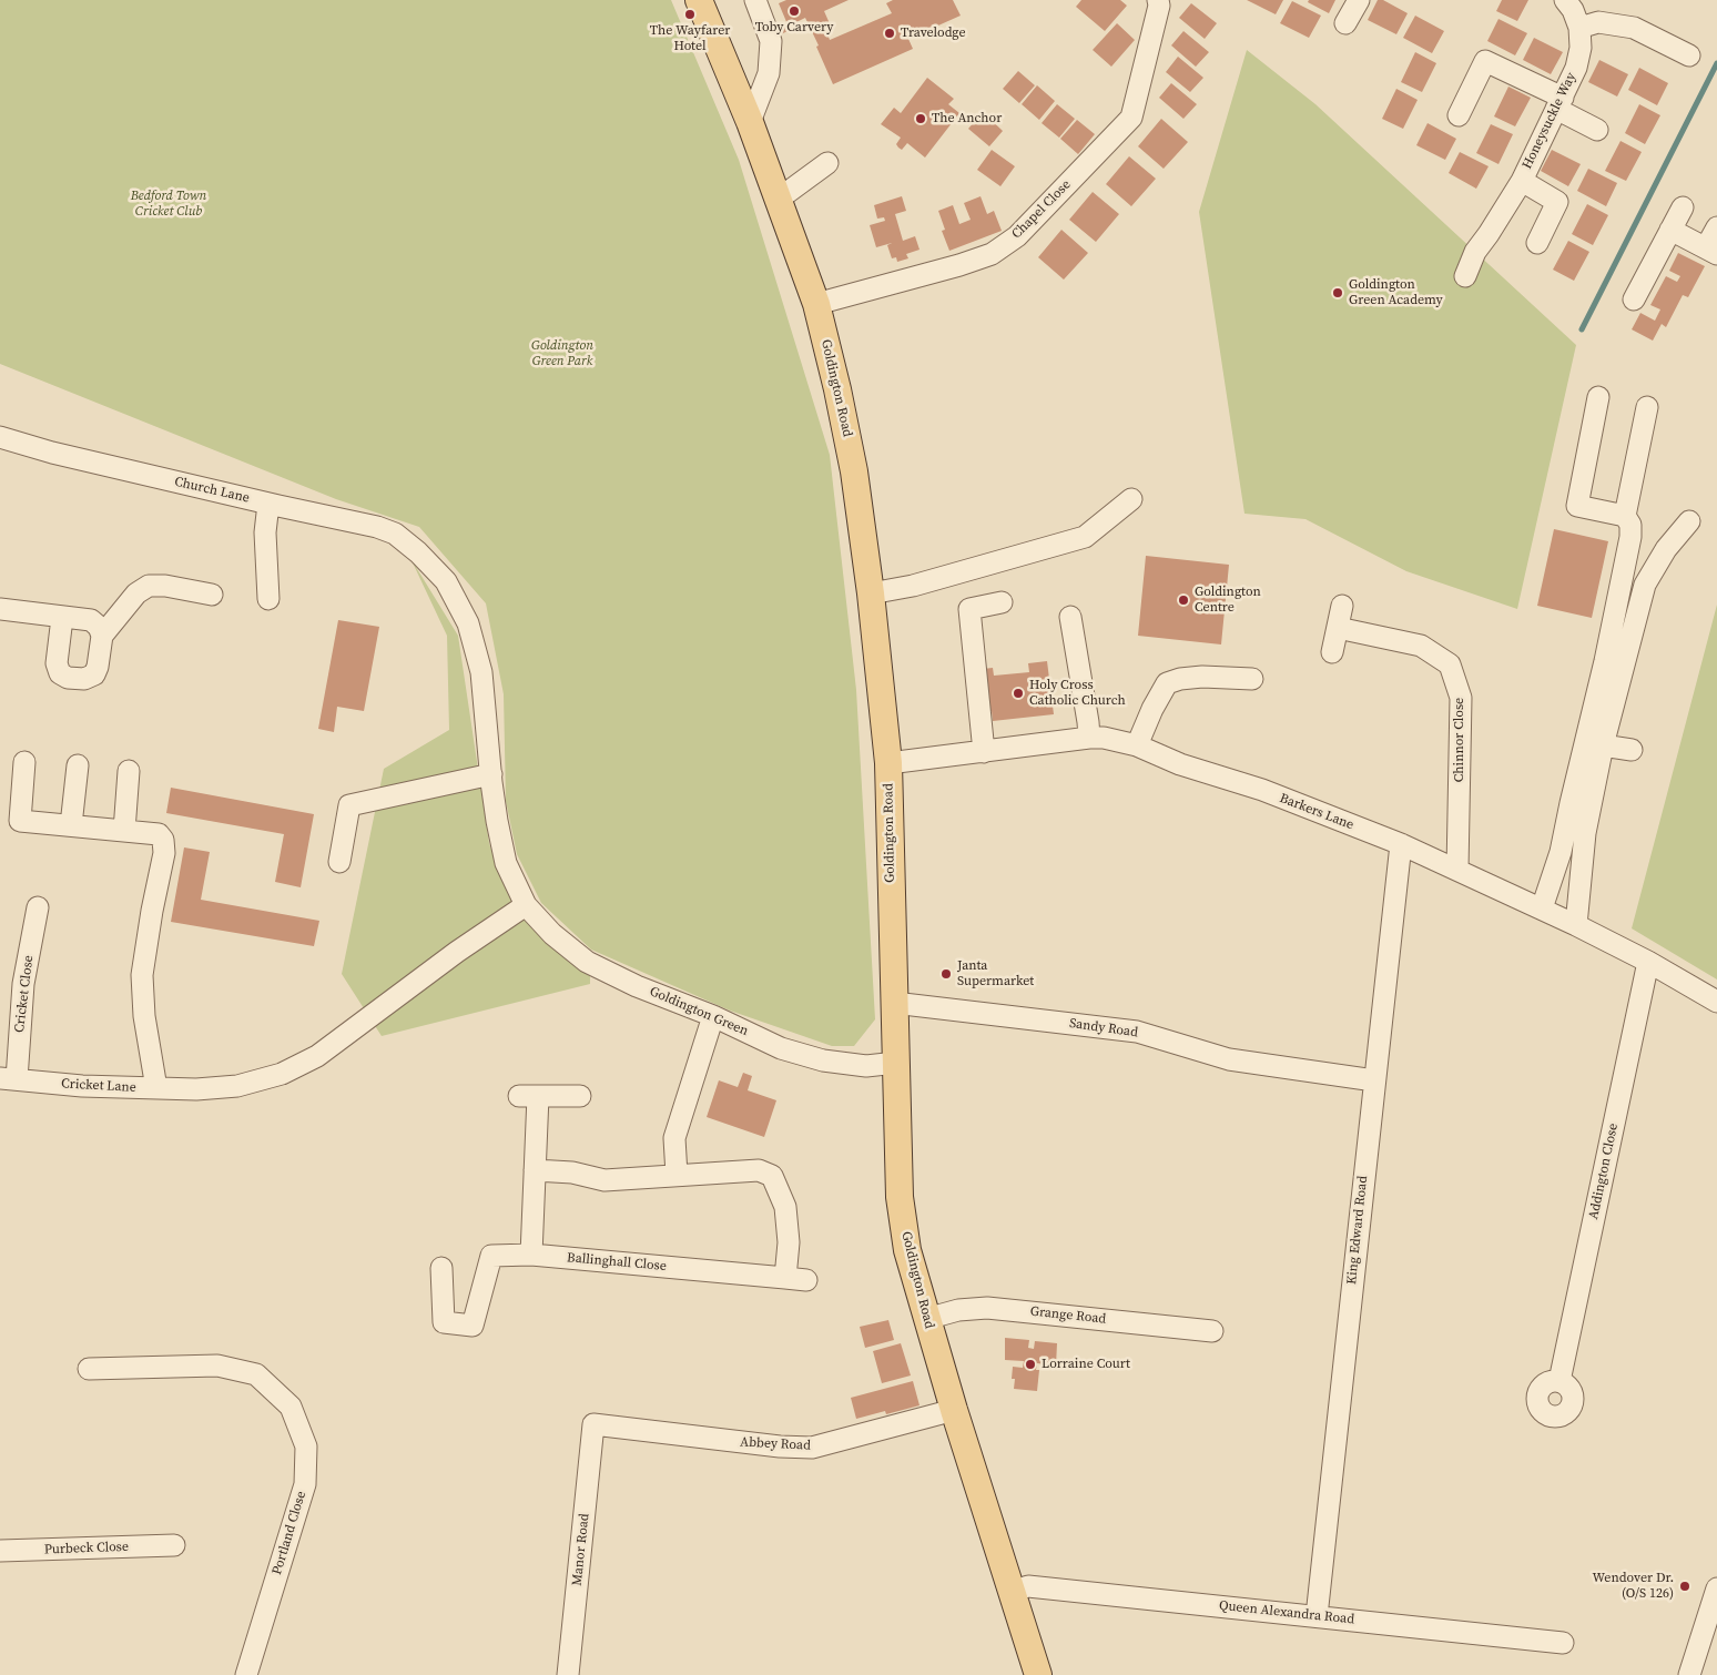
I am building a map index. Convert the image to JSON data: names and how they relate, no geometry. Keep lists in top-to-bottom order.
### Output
{
  "streets": {
    "main road": ["Goldington Road"],
    "street": [
      "Honeysuckle Way",
      "Chapel Close",
      "Church Lane",
      "Chinnor Close",
      "Barkers Lane",
      "Cricket Close",
      "Goldington Green",
      "Sandy Road",
      "Cricket Lane",
      "Addington Close",
      "King Edward Road",
      "Ballinghall Close",
      "Grange Road",
      "Abbey Road",
      "Portland Close",
      "Purbeck Close",
      "Manor Road",
      "Queen Alexandra Road"
    ]
  },
  "crossings": [
    ["Chapel Close", "Goldington Road"],
    ["Goldington Road", "Barkers Lane"],
    ["Goldington Road", "Goldington Green"],
    ["Goldington Road", "Sandy Road"],
    ["Goldington Road", "Grange Road"],
    ["Goldington Road", "Abbey Road"],
    ["Goldington Road", "Queen Alexandra Road"],
    ["Church Lane", "Goldington Green"],
    ["Chinnor Close", "Barkers Lane"],
    ["Barkers Lane", "Addington Close"],
    ["Barkers Lane", "King Edward Road"],
    ["Cricket Close", "Cricket Lane"],
    ["Goldington Green", "Cricket Lane"],
    ["Sandy Road", "King Edward Road"],
    ["King Edward Road", "Queen Alexandra Road"],
    ["Abbey Road", "Manor Road"]
  ],
  "parks": ["Bedford Town Cricket Club", "Goldington Green Park"],
  "places": [
    "Toby Carvery",
    "The Wayfarer Hotel",
    "Travelodge",
    "The Anchor",
    "Goldington Green Academy",
    "Goldington Centre",
    "Holy Cross Catholic Church",
    "Janta Supermarket",
    "Lorraine Court",
    "Wendover Dr. (O/S 126)"
  ]
}
